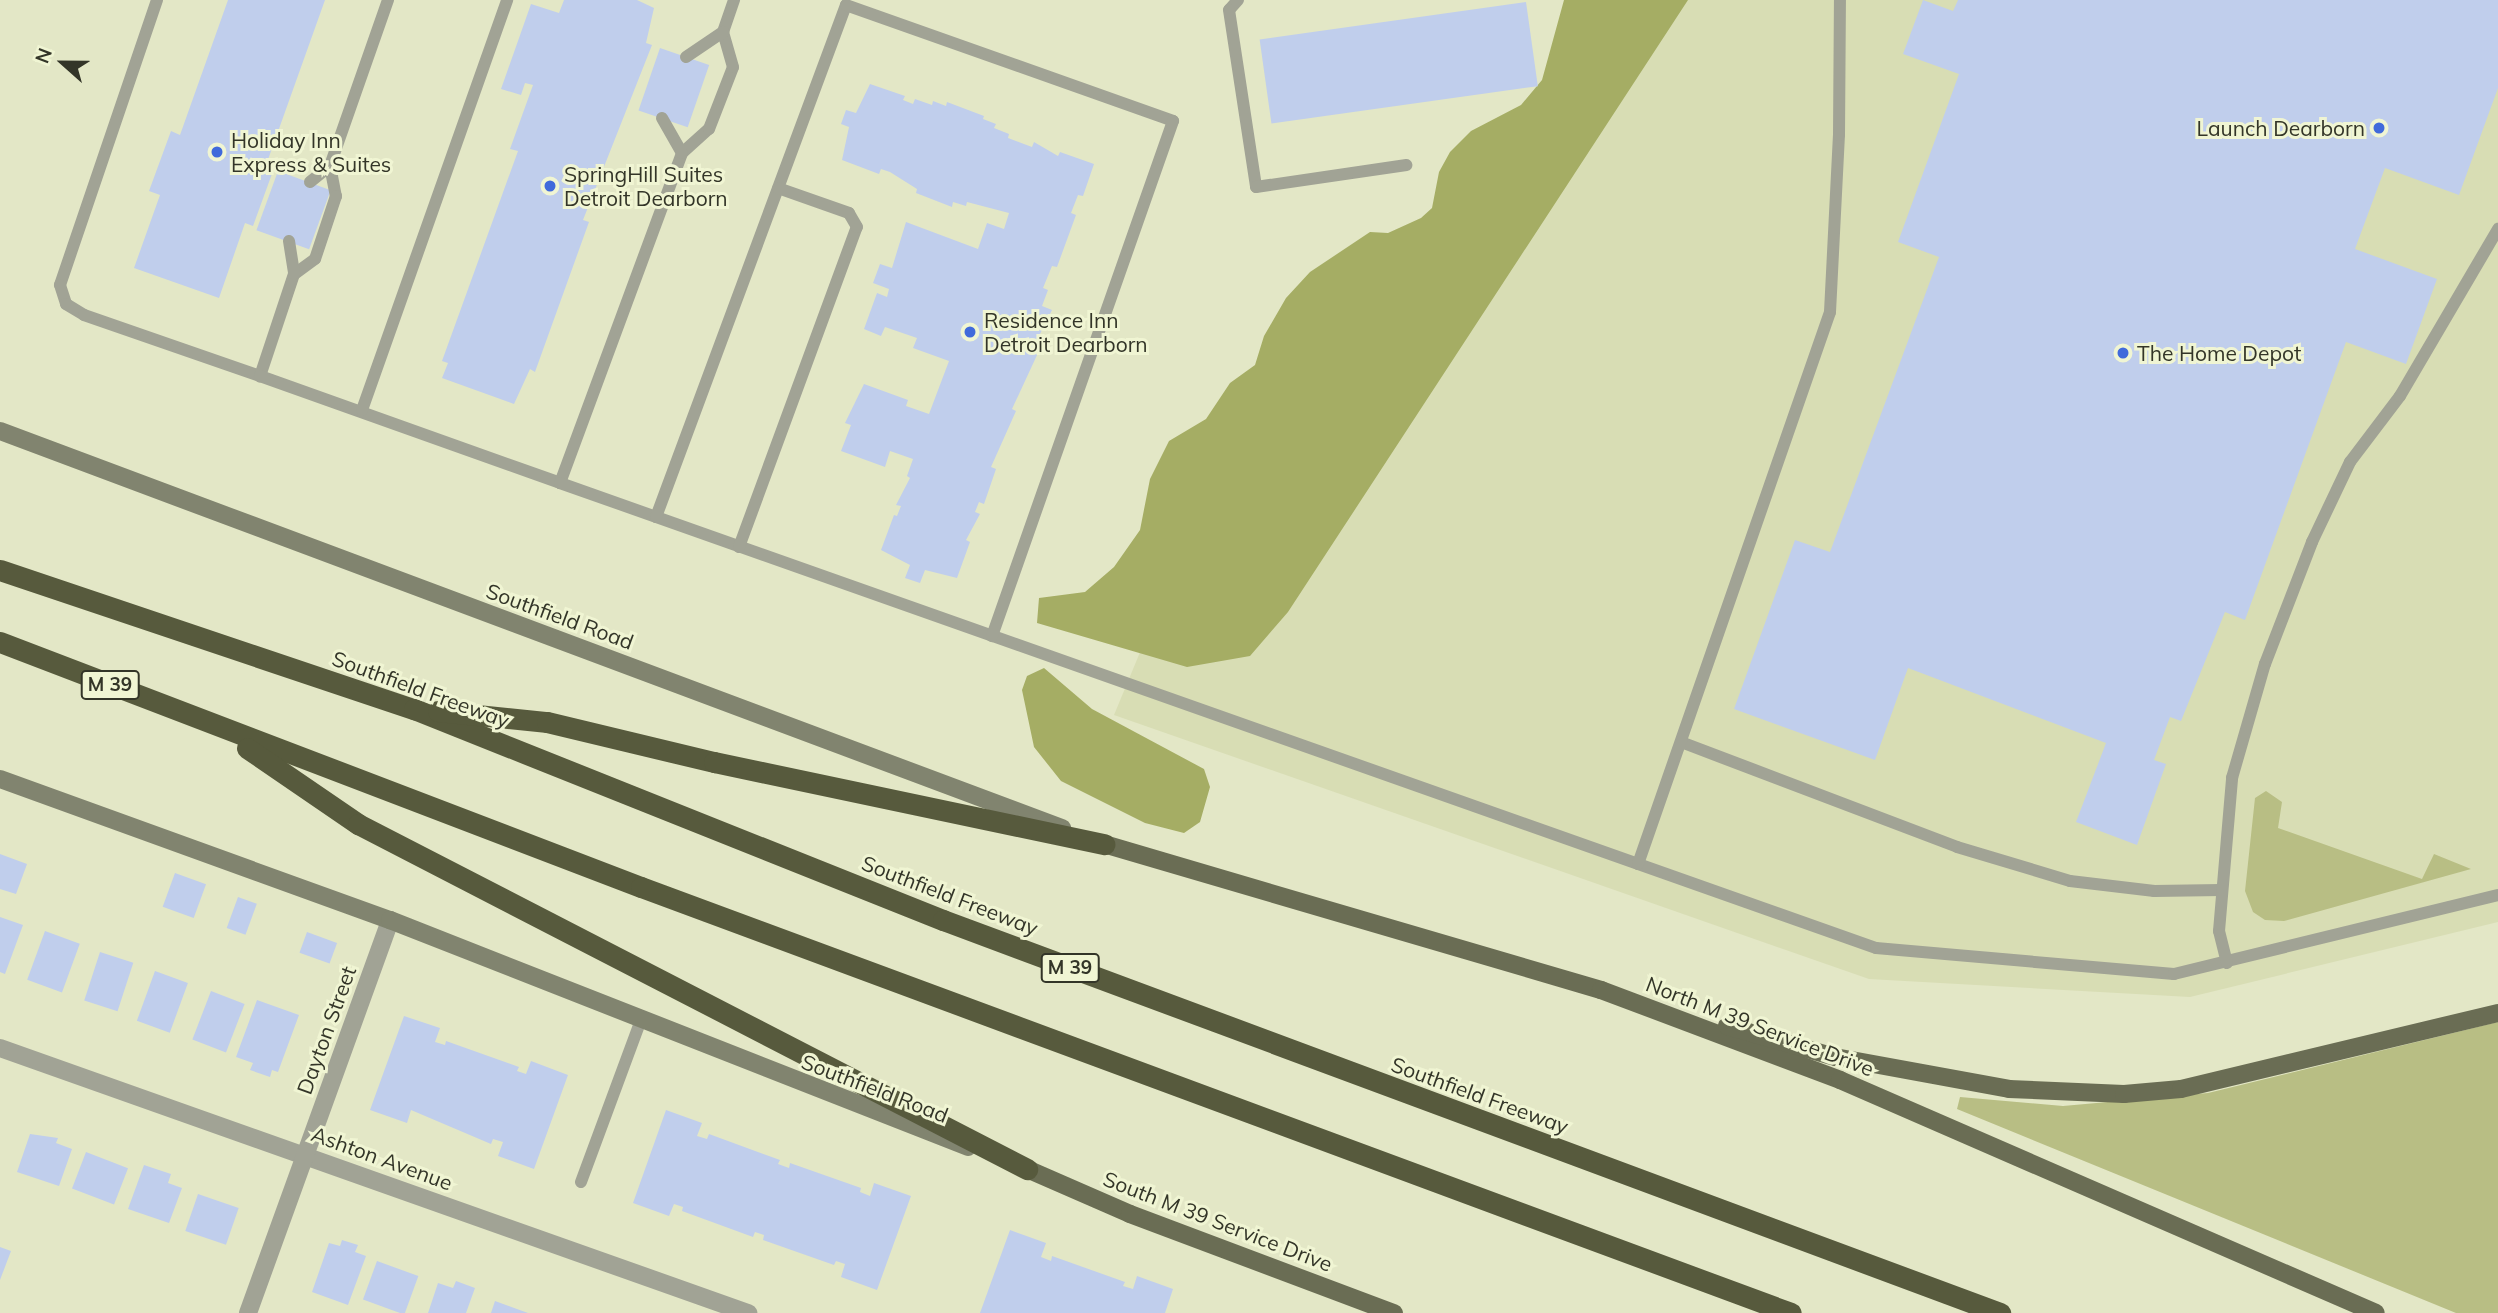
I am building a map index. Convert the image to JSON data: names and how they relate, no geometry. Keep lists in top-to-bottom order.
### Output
{
  "streets": {
    "highway": ["M 39", "Southfield Freeway"],
    "main road": ["Southfield Road", "North M 39 Service Drive", "South M 39 Service Drive"],
    "street": ["Dayton Street", "Ashton Avenue"]
  },
  "crossings": [
    ["Southfield Road", "North M 39 Service Drive"],
    ["Southfield Road", "Dayton Street"],
    ["Southfield Road", "South M 39 Service Drive"],
    ["Dayton Street", "Ashton Avenue"]
  ],
  "places": [
    "Launch Dearborn",
    "Holiday Inn Express & Suites",
    "SpringHill Suites Detroit Dearborn",
    "Residence Inn Detroit Dearborn",
    "The Home Depot"
  ],
  "north": "left"
}
